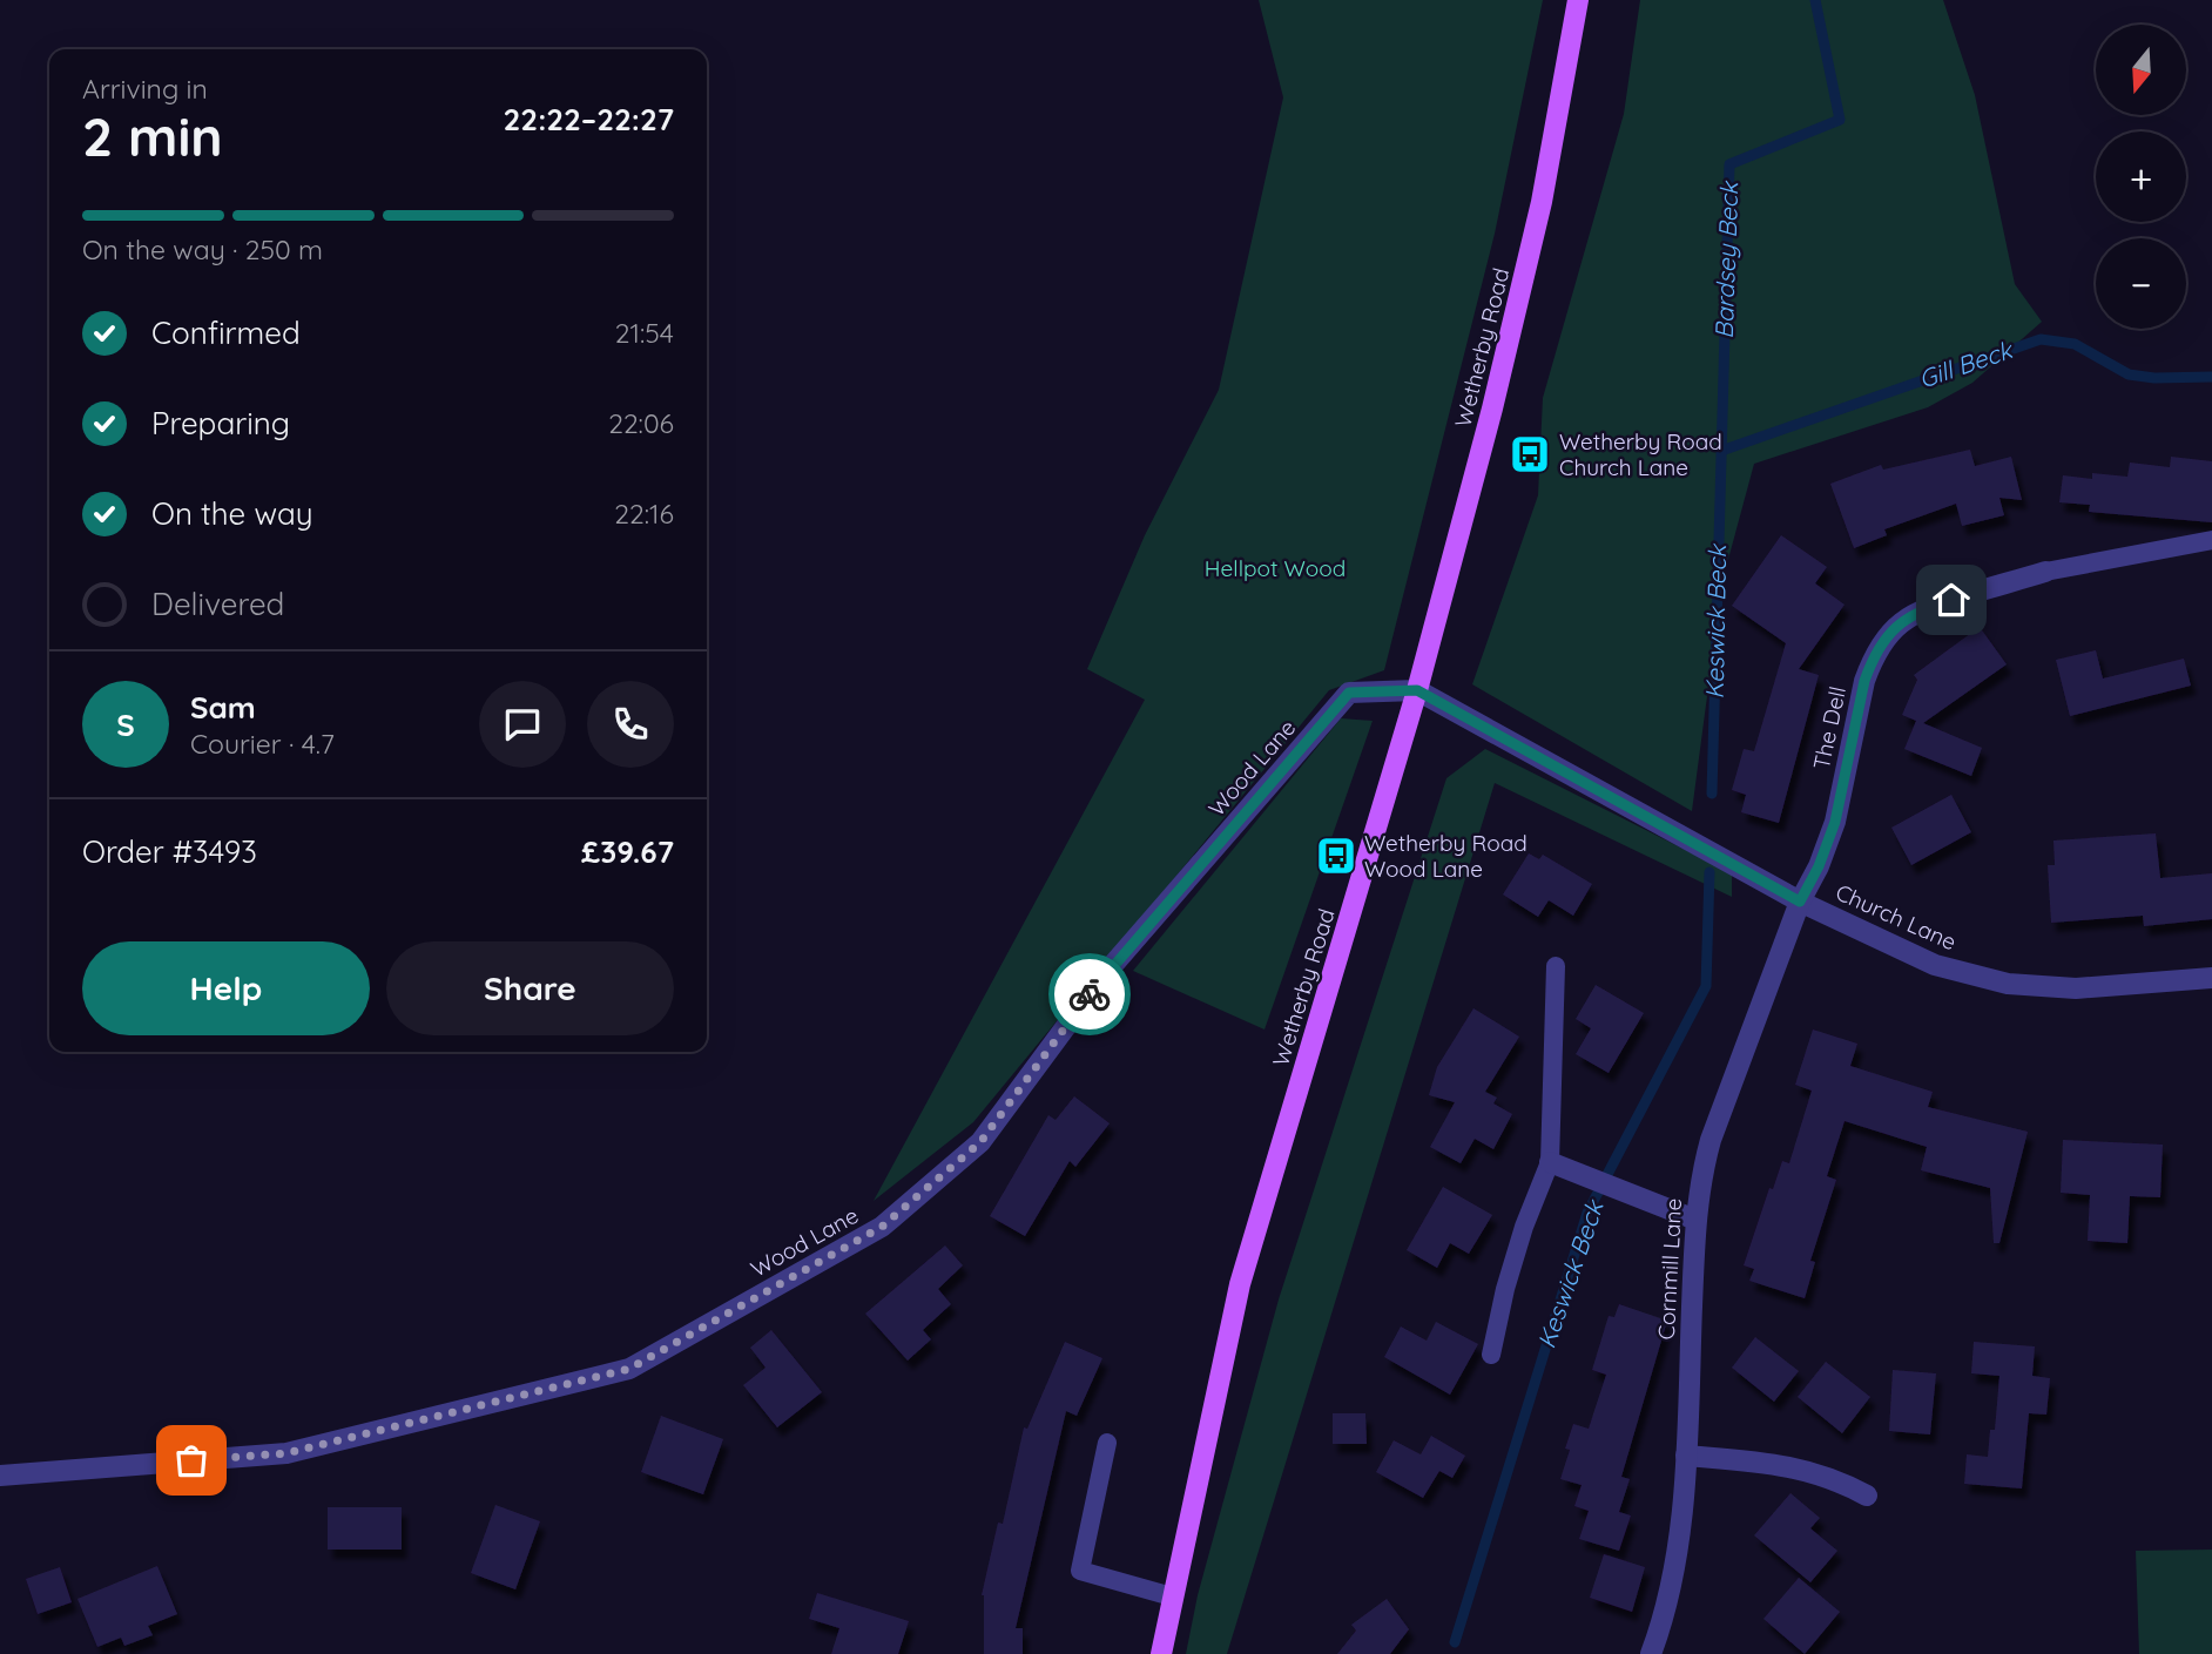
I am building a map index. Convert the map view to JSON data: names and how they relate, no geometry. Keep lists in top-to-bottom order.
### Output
{
  "streets": {
    "main road": ["Wetherby Road"],
    "street": [
      "The Dell",
      "Wood Lane",
      "Church Lane",
      "Cornmill Lane"
    ]
  },
  "crossings": [
    ["Wetherby Road", "Wood Lane"],
    ["Wetherby Road", "Church Lane"],
    ["The Dell", "Church Lane"],
    ["The Dell", "Cornmill Lane"],
    ["Wood Lane", "Church Lane"],
    ["Church Lane", "Cornmill Lane"]
  ],
  "water": ["Bardsey Beck", "Gill Beck", "Keswick Beck"],
  "parks": ["Hellpot Wood"],
  "places": {
    "bus stop": ["Wetherby Road Church Lane", "Wetherby Road Wood Lane"]
  },
  "north": "bottom",
  "page": {
    "map_buttons": ["+", "−"],
    "heading": ["2 min", "Arriving in", "22:22–22:27"],
    "panel": [
      "Sam",
      "Courier · 4.7",
      "Order #3493",
      "£39.67"
    ],
    "bar": "On the way · 250 m",
    "list": [
      ["Confirmed", "21:54"],
      ["Preparing", "22:06"],
      ["On the way", "22:16"],
      "Delivered"
    ],
    "round": "S",
    "buttons": ["Help", "Share"]
  }
}
